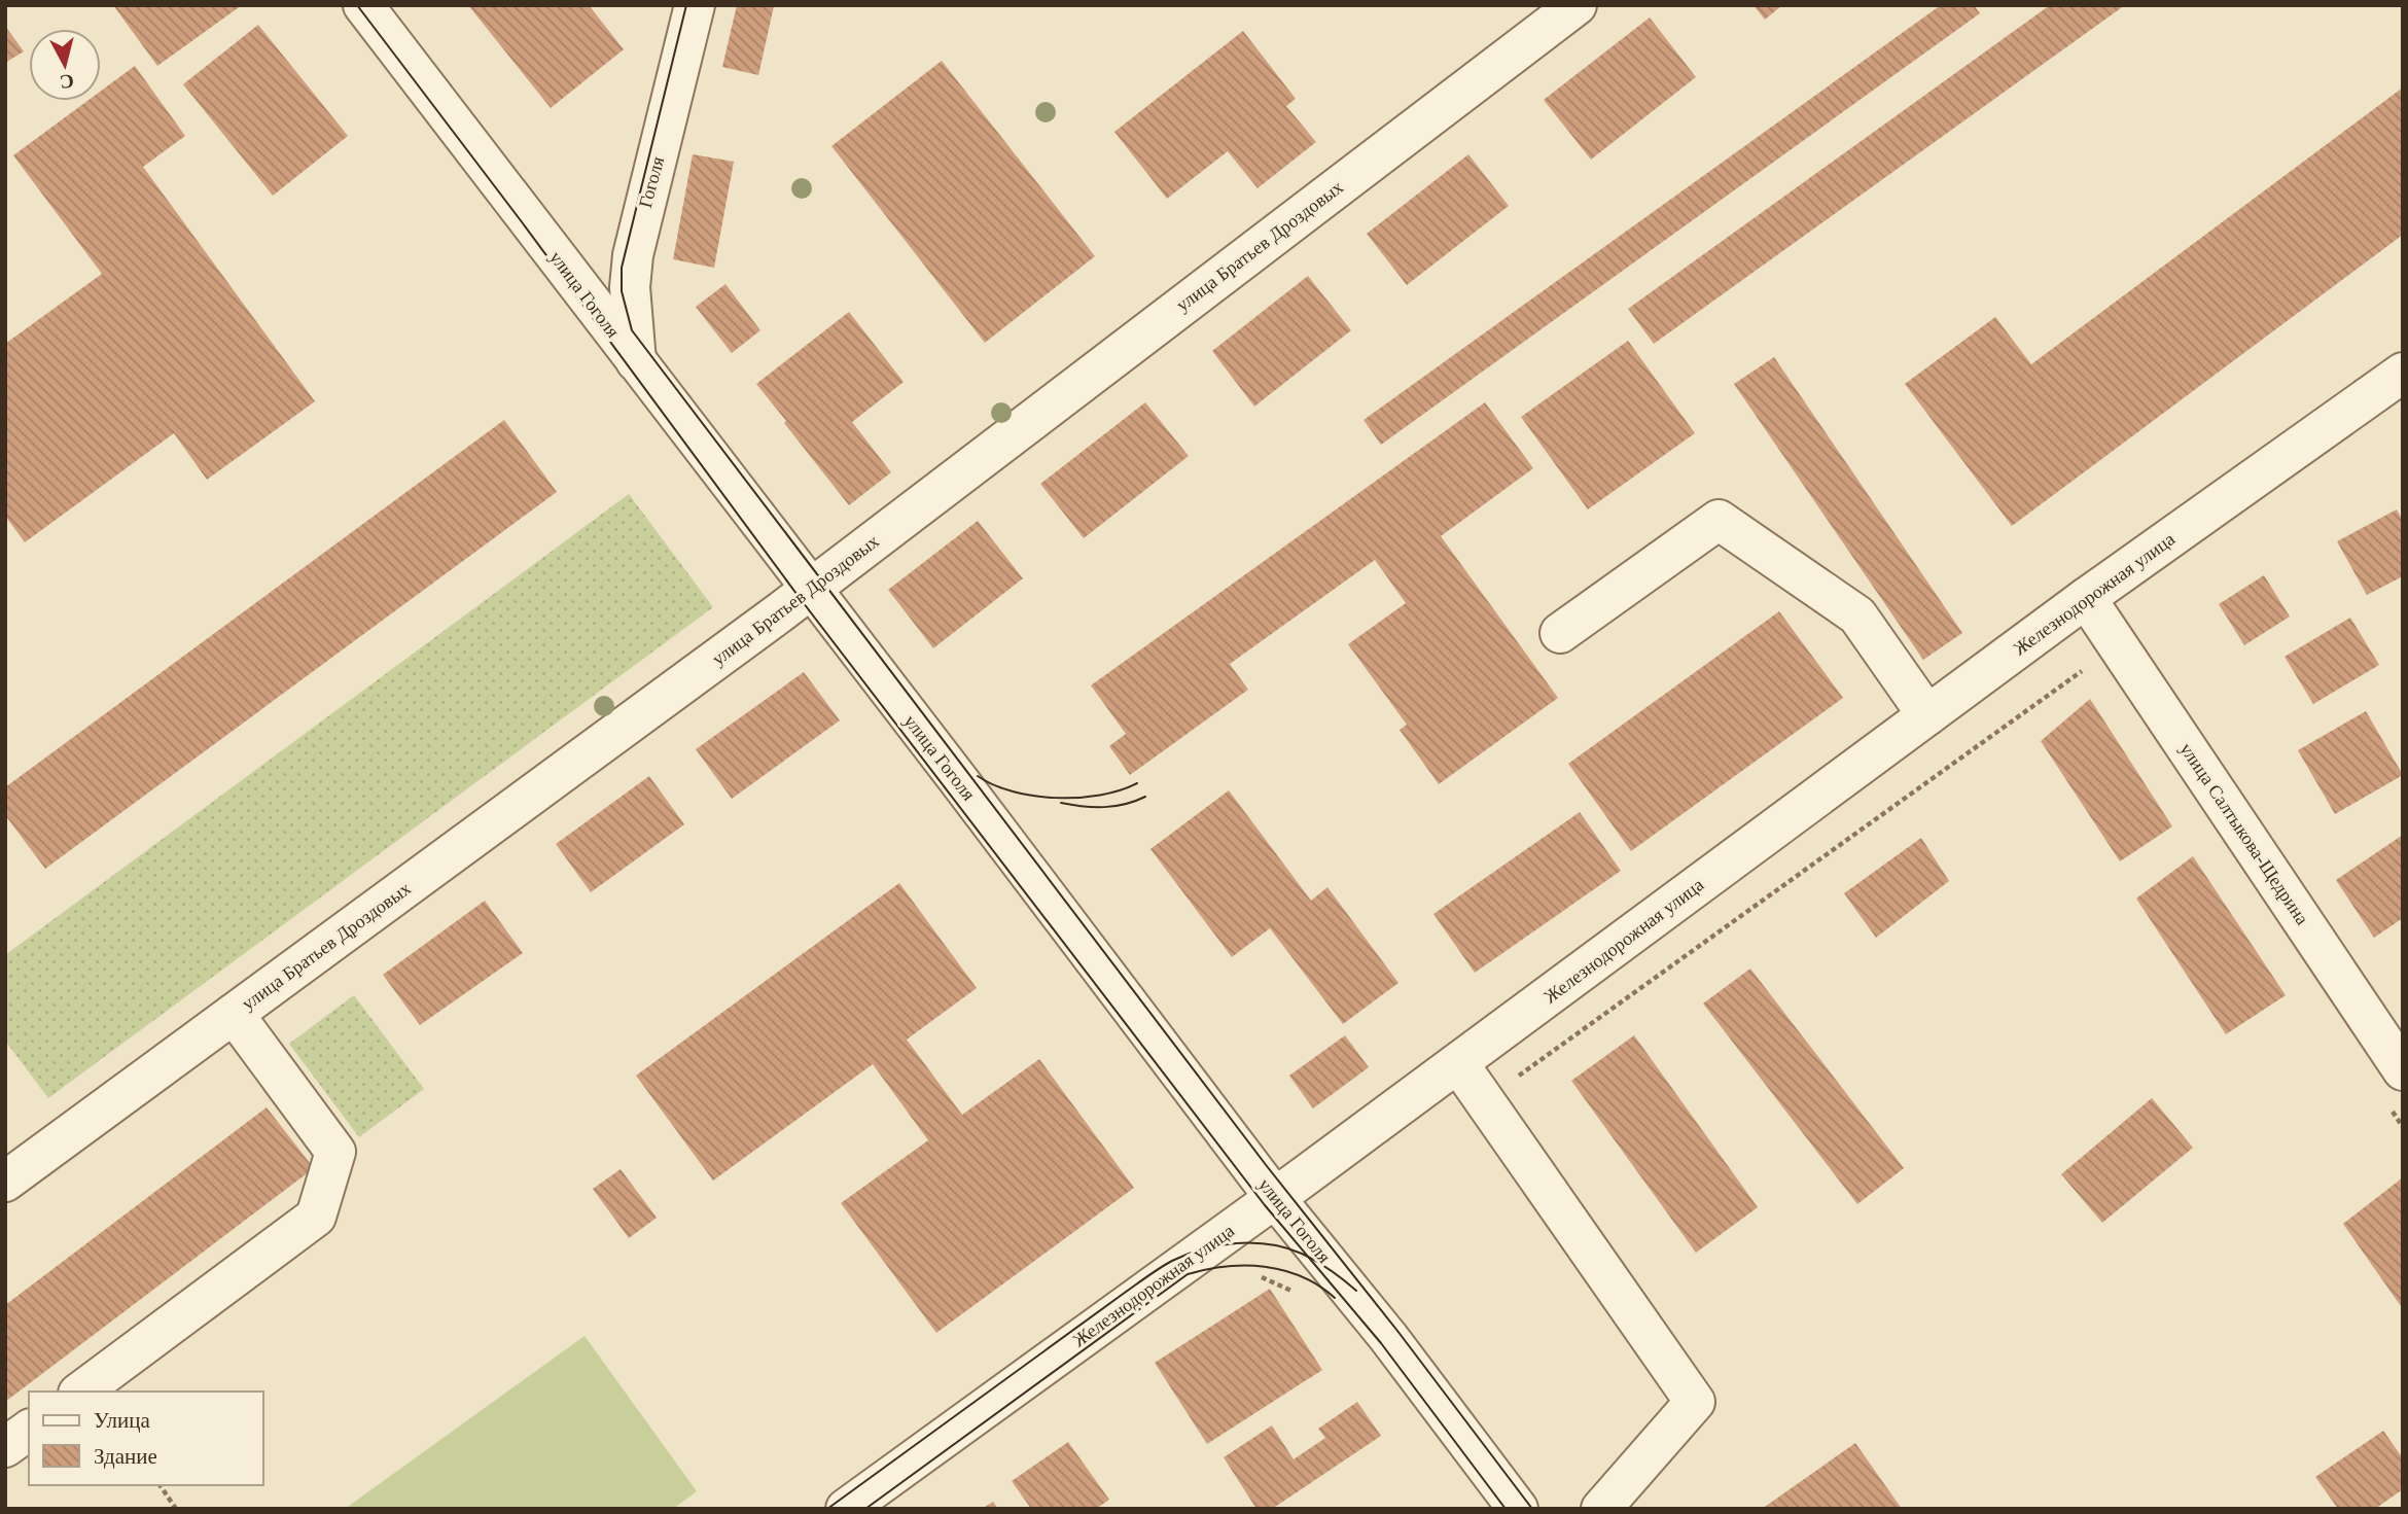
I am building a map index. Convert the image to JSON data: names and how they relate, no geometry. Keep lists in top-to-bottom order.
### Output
{
  "streets": {
    "street": [
      "Гоголя",
      "улица Братьев Дроздовых",
      "улица Гоголя",
      "Железнодорожная улица",
      "улица Салтыкова-Щедрина"
    ]
  },
  "crossings": [
    ["Гоголя", "улица Гоголя"],
    ["улица Братьев Дроздовых", "улица Гоголя"],
    ["улица Гоголя", "Железнодорожная улица"],
    ["Железнодорожная улица", "улица Салтыкова-Щедрина"]
  ],
  "legend": ["Улица", "Здание"],
  "north": "bottom"
}
